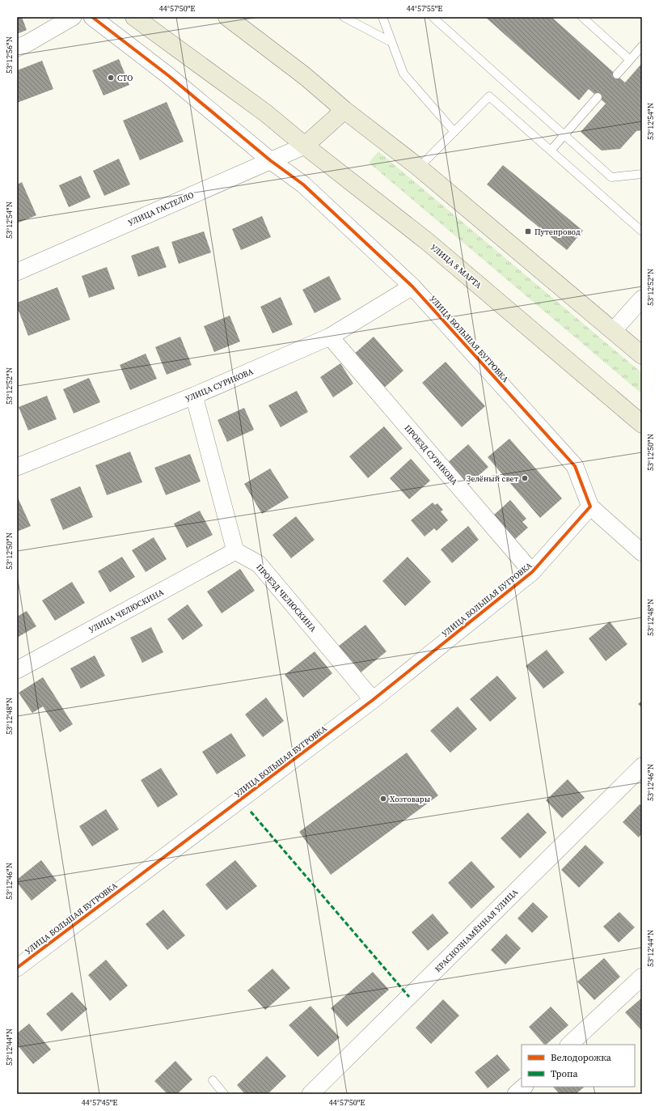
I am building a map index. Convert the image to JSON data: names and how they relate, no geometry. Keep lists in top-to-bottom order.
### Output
{
  "streets": {
    "main road": ["УЛИЦА 8 МАРТА"],
    "street": [
      "УЛИЦА ГАСТЕЛЛО",
      "УЛИЦА БОЛЬШАЯ БУГРОВКА",
      "УЛИЦА СУРИКОВА",
      "ПРОЕЗД СУРИКОВА",
      "ПРОЕЗД ЧЕЛЮСКИНА",
      "УЛИЦА ЧЕЛЮСКИНА",
      "КРАСНОЗНАМЁННАЯ УЛИЦА"
    ]
  },
  "crossings": [
    ["УЛИЦА ГАСТЕЛЛО", "УЛИЦА 8 МАРТА"],
    ["УЛИЦА ГАСТЕЛЛО", "УЛИЦА БОЛЬШАЯ БУГРОВКА"],
    ["УЛИЦА БОЛЬШАЯ БУГРОВКА", "УЛИЦА СУРИКОВА"],
    ["УЛИЦА БОЛЬШАЯ БУГРОВКА", "ПРОЕЗД СУРИКОВА"],
    ["УЛИЦА БОЛЬШАЯ БУГРОВКА", "ПРОЕЗД ЧЕЛЮСКИНА"],
    ["УЛИЦА СУРИКОВА", "ПРОЕЗД СУРИКОВА"],
    ["ПРОЕЗД ЧЕЛЮСКИНА", "УЛИЦА ЧЕЛЮСКИНА"]
  ],
  "places": {
    "other": ["СТО", "Зелёный свет", "Хозтовары"],
    "transit": ["Путепровод"]
  },
  "legend": ["Велодорожка", "Тропа"],
  "coordinates": [
    "44°57'50\"E",
    "44°57'55\"E",
    "53°12'56\"N",
    "53°12'54\"N",
    "53°12'52\"N",
    "53°12'50\"N",
    "53°12'48\"N",
    "53°12'46\"N",
    "53°12'44\"N",
    "44°57'45\"E"
  ]
}
